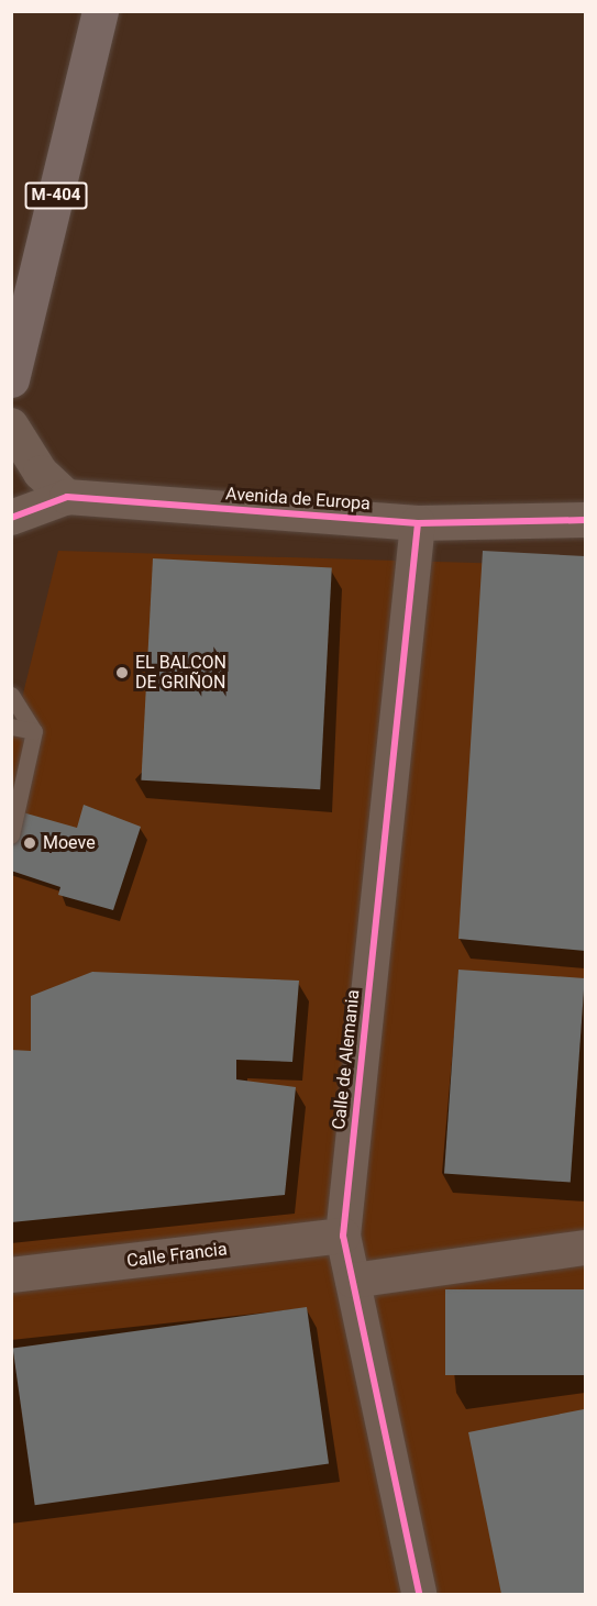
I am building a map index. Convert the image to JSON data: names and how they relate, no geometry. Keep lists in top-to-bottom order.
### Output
{
  "streets": {
    "main road": ["M-404"],
    "street": ["Avenida de Europa", "Calle de Alemania", "Calle Francia"]
  },
  "crossings": [
    ["Avenida de Europa", "Calle de Alemania"],
    ["Calle de Alemania", "Calle Francia"]
  ],
  "places": ["EL BALCON DE GRIÑON", "Moeve"]
}
